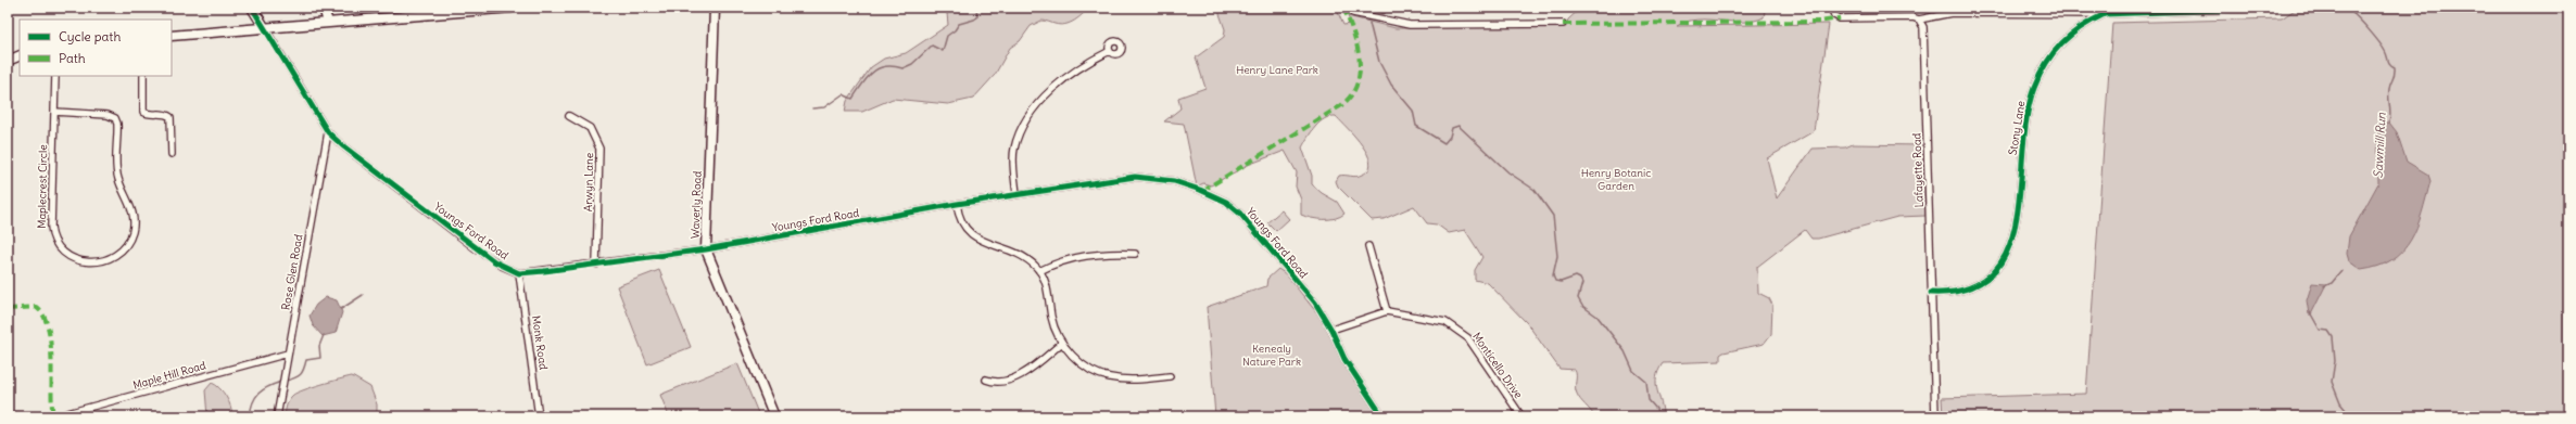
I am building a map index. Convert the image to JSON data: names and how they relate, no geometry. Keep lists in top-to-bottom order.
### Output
{
  "streets": {
    "street": [
      "Stony Lane",
      "Lafayette Road",
      "Arwyn Lane",
      "Maplecrest Circle",
      "Waverly Road",
      "Youngs Ford Road",
      "Rose Glen Road",
      "Monk Road",
      "Monticello Drive",
      "Maple Hill Road"
    ]
  },
  "crossings": [
    ["Stony Lane", "Lafayette Road"],
    ["Arwyn Lane", "Youngs Ford Road"],
    ["Waverly Road", "Youngs Ford Road"],
    ["Youngs Ford Road", "Rose Glen Road"],
    ["Youngs Ford Road", "Monk Road"],
    ["Rose Glen Road", "Maple Hill Road"]
  ],
  "water": ["Sawmill Run"],
  "parks": ["Henry Lane Park", "Henry Botanic Garden", "Kenealy Nature Park"],
  "legend": ["Cycle path", "Path"]
}
